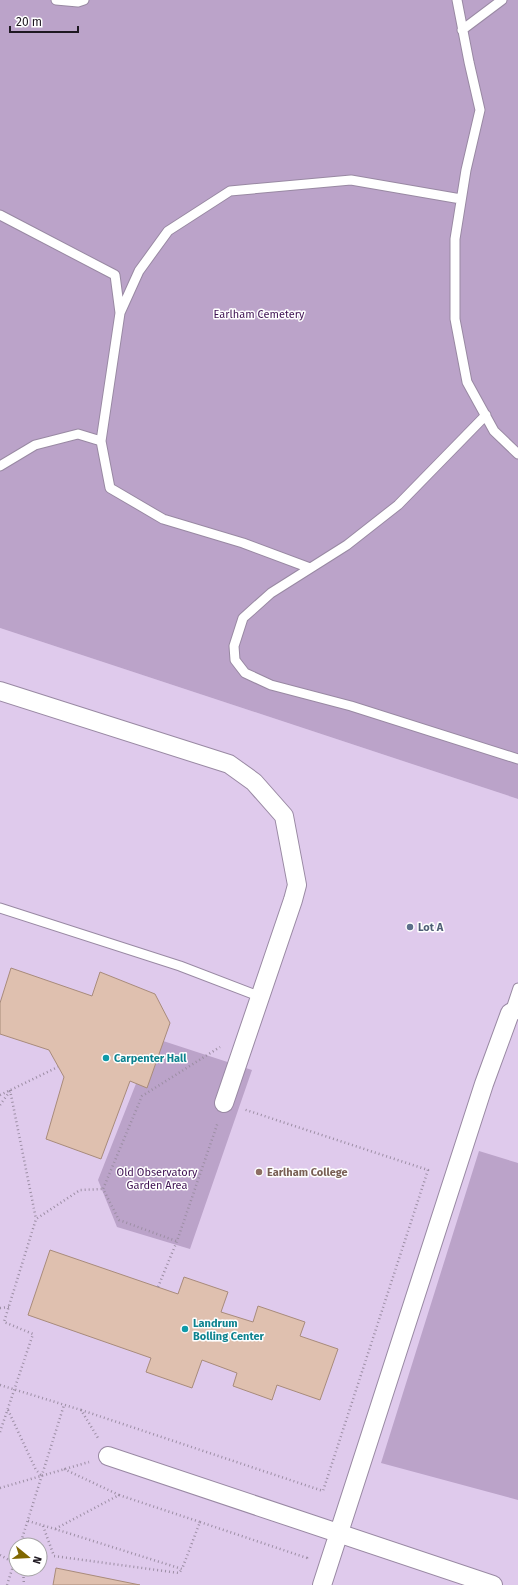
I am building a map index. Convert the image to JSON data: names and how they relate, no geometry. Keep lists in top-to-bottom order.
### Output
{
  "parks": ["Earlham Cemetery", "Old Observatory Garden Area"],
  "places": [
    "Lot A",
    "Carpenter Hall",
    "Earlham College",
    "Landrum Bolling Center"
  ],
  "scale_bar": "20 m",
  "north": "right"
}
